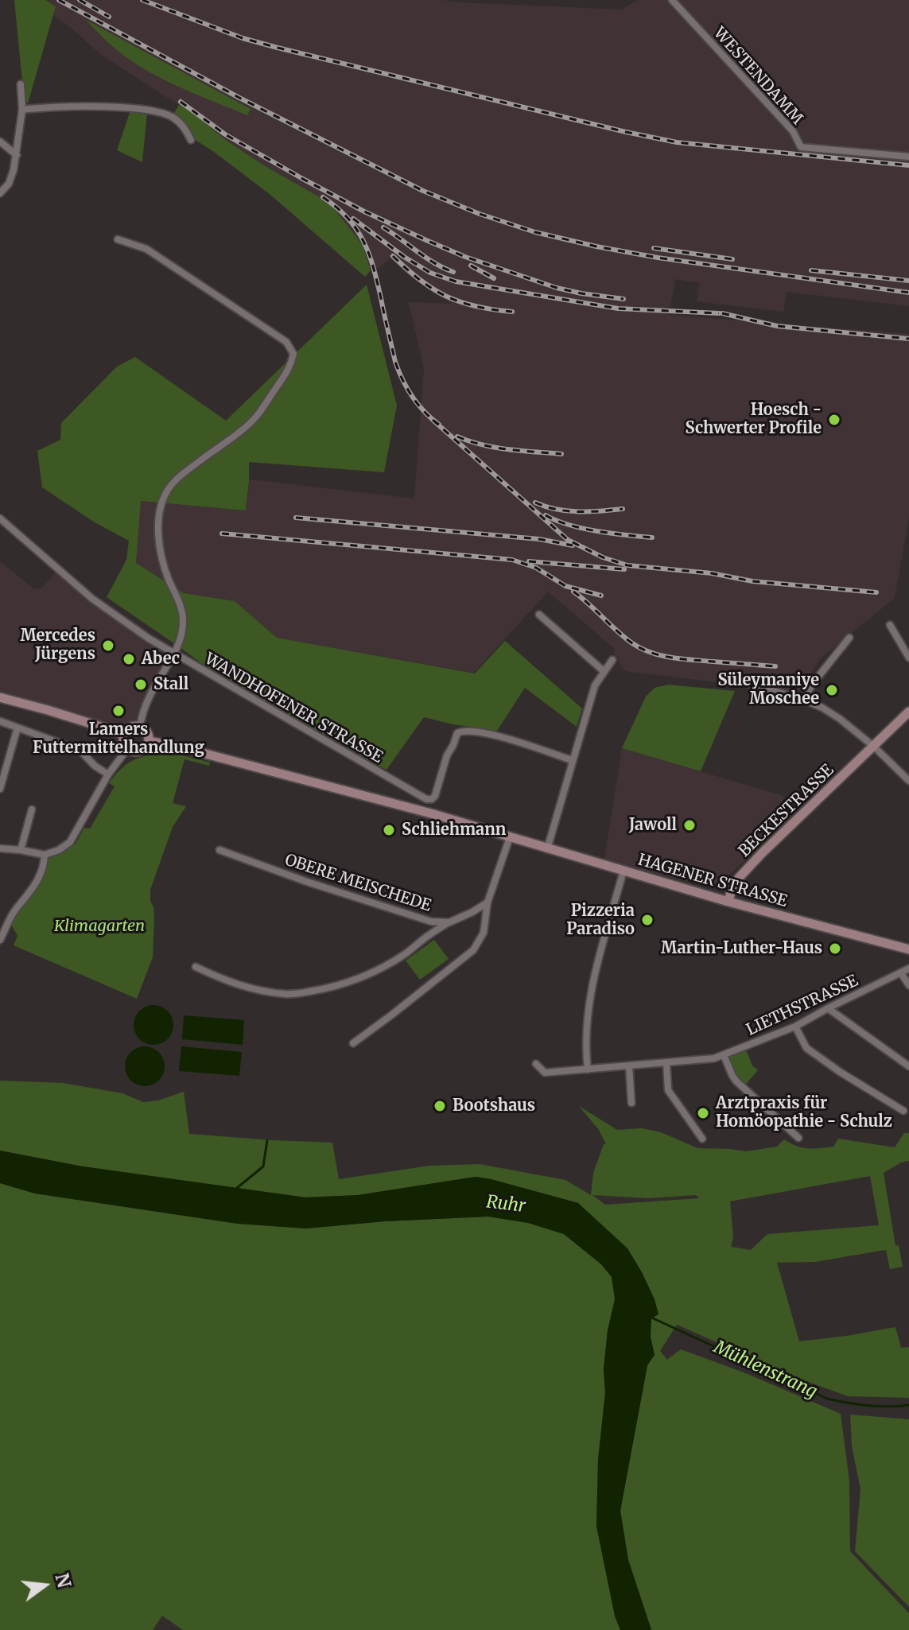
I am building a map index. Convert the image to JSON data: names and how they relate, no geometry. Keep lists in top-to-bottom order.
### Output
{
  "streets": {
    "main road": ["BECKESTRASSE", "HAGENER STRASSE"],
    "street": [
      "WESTENDAMM",
      "WANDHOFENER STRASSE",
      "OBERE MEISCHEDE",
      "LIETHSTRASSE"
    ]
  },
  "crossings": [
    ["BECKESTRASSE", "HAGENER STRASSE"]
  ],
  "water": ["Ruhr", "Mühlenstrang"],
  "parks": ["Klimagarten"],
  "places": [
    "Hoesch - Schwerter Profile",
    "Mercedes Jürgens",
    "Abec",
    "Stall",
    "Süleymaniye Moschee",
    "Lamers Futtermittelhandlung",
    "Jawoll",
    "Schliehmann",
    "Pizzeria Paradiso",
    "Martin-Luther-Haus",
    "Bootshaus",
    "Arztpraxis für Homöopathie - Schulz"
  ],
  "north": "right"
}
